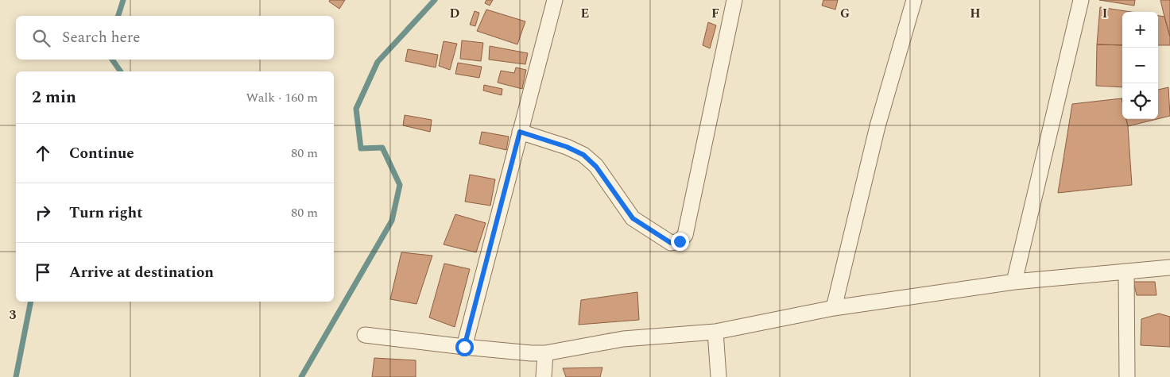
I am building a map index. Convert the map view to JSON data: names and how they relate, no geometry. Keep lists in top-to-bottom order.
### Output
{
  "page": {
    "map_buttons": ["+", "−"],
    "search": "Search here",
    "heading": ["2 min", "Walk · 160 m"],
    "list": [
      ["Continue", "80 m"],
      ["Turn right", "80 m"],
      "Arrive at destination"
    ]
  },
  "grid": {
    "columns": [
      "D",
      "E",
      "F",
      "G",
      "H",
      "I"
    ],
    "rows": ["3"]
  }
}
